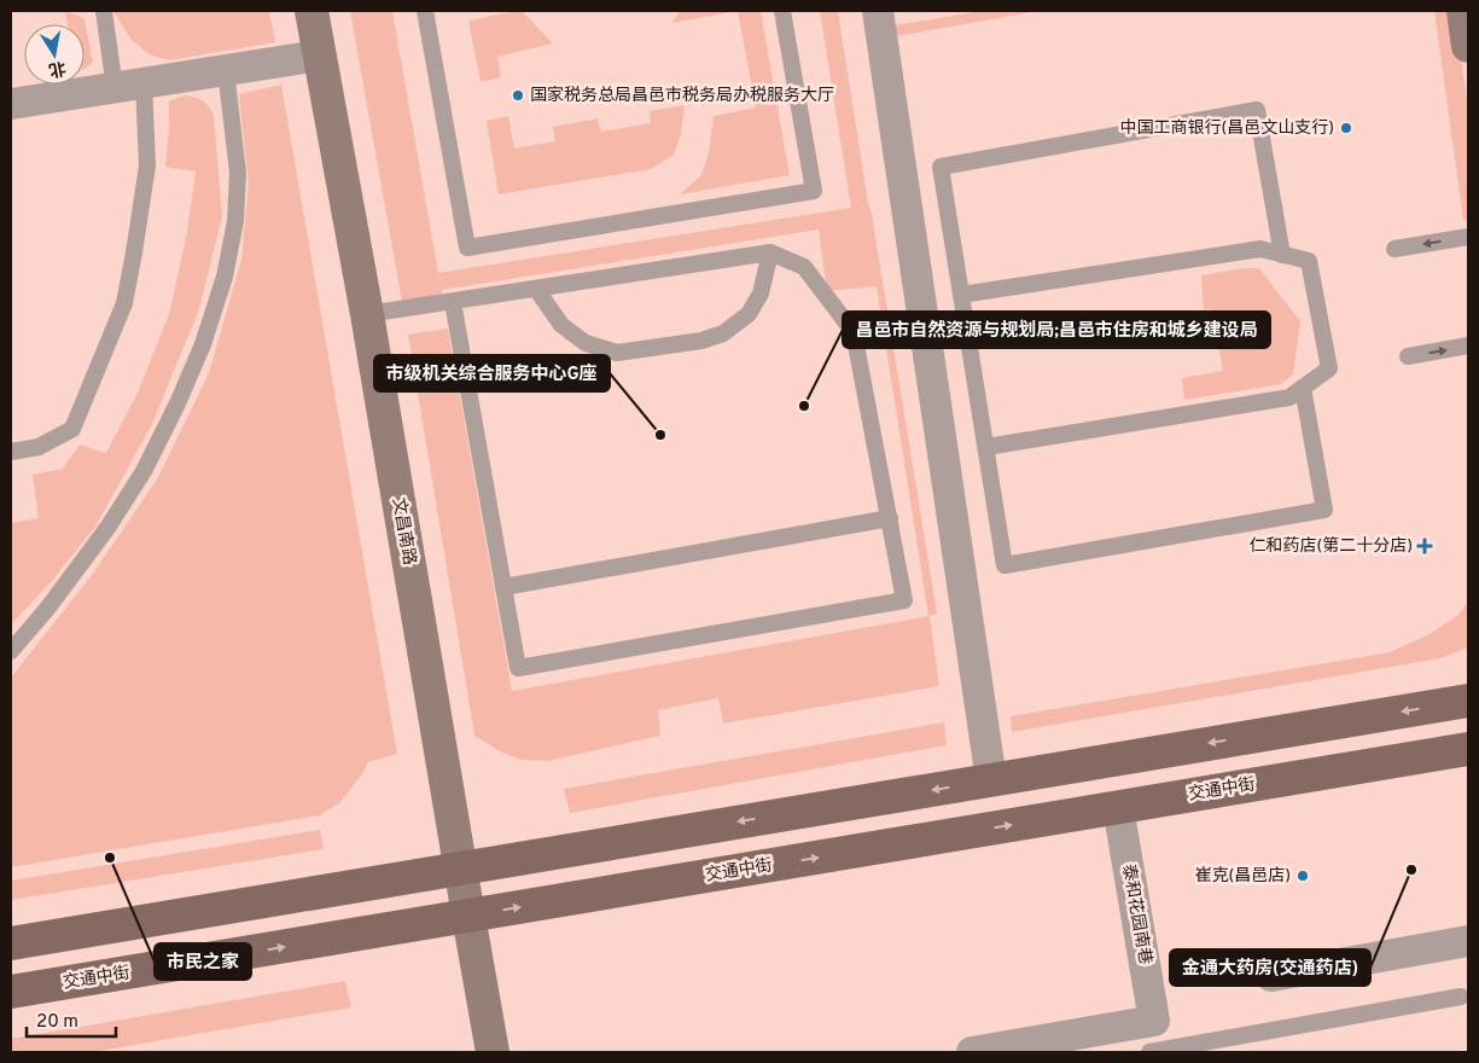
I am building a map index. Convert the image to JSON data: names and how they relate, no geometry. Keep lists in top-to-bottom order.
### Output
{
  "streets": {
    "main road": ["交通中街"],
    "street": ["文昌南路", "泰和花园南巷"]
  },
  "crossings": [
    ["文昌南路", "交通中街"],
    ["交通中街", "泰和花园南巷"]
  ],
  "places": {
    "other": [
      "国家税务总局昌邑市税务局办税服务大厅",
      "中国工商银行(昌邑文山支行)",
      "昌邑市自然资源与规划局;昌邑市住房和城乡建设局",
      "市级机关综合服务中心G座",
      "市民之家",
      "金通大药房(交通药店)",
      "崔克(昌邑店)"
    ],
    "health": ["仁和药店(第二十分店)"]
  },
  "scale_bar": "20 m",
  "north": "bottom"
}
